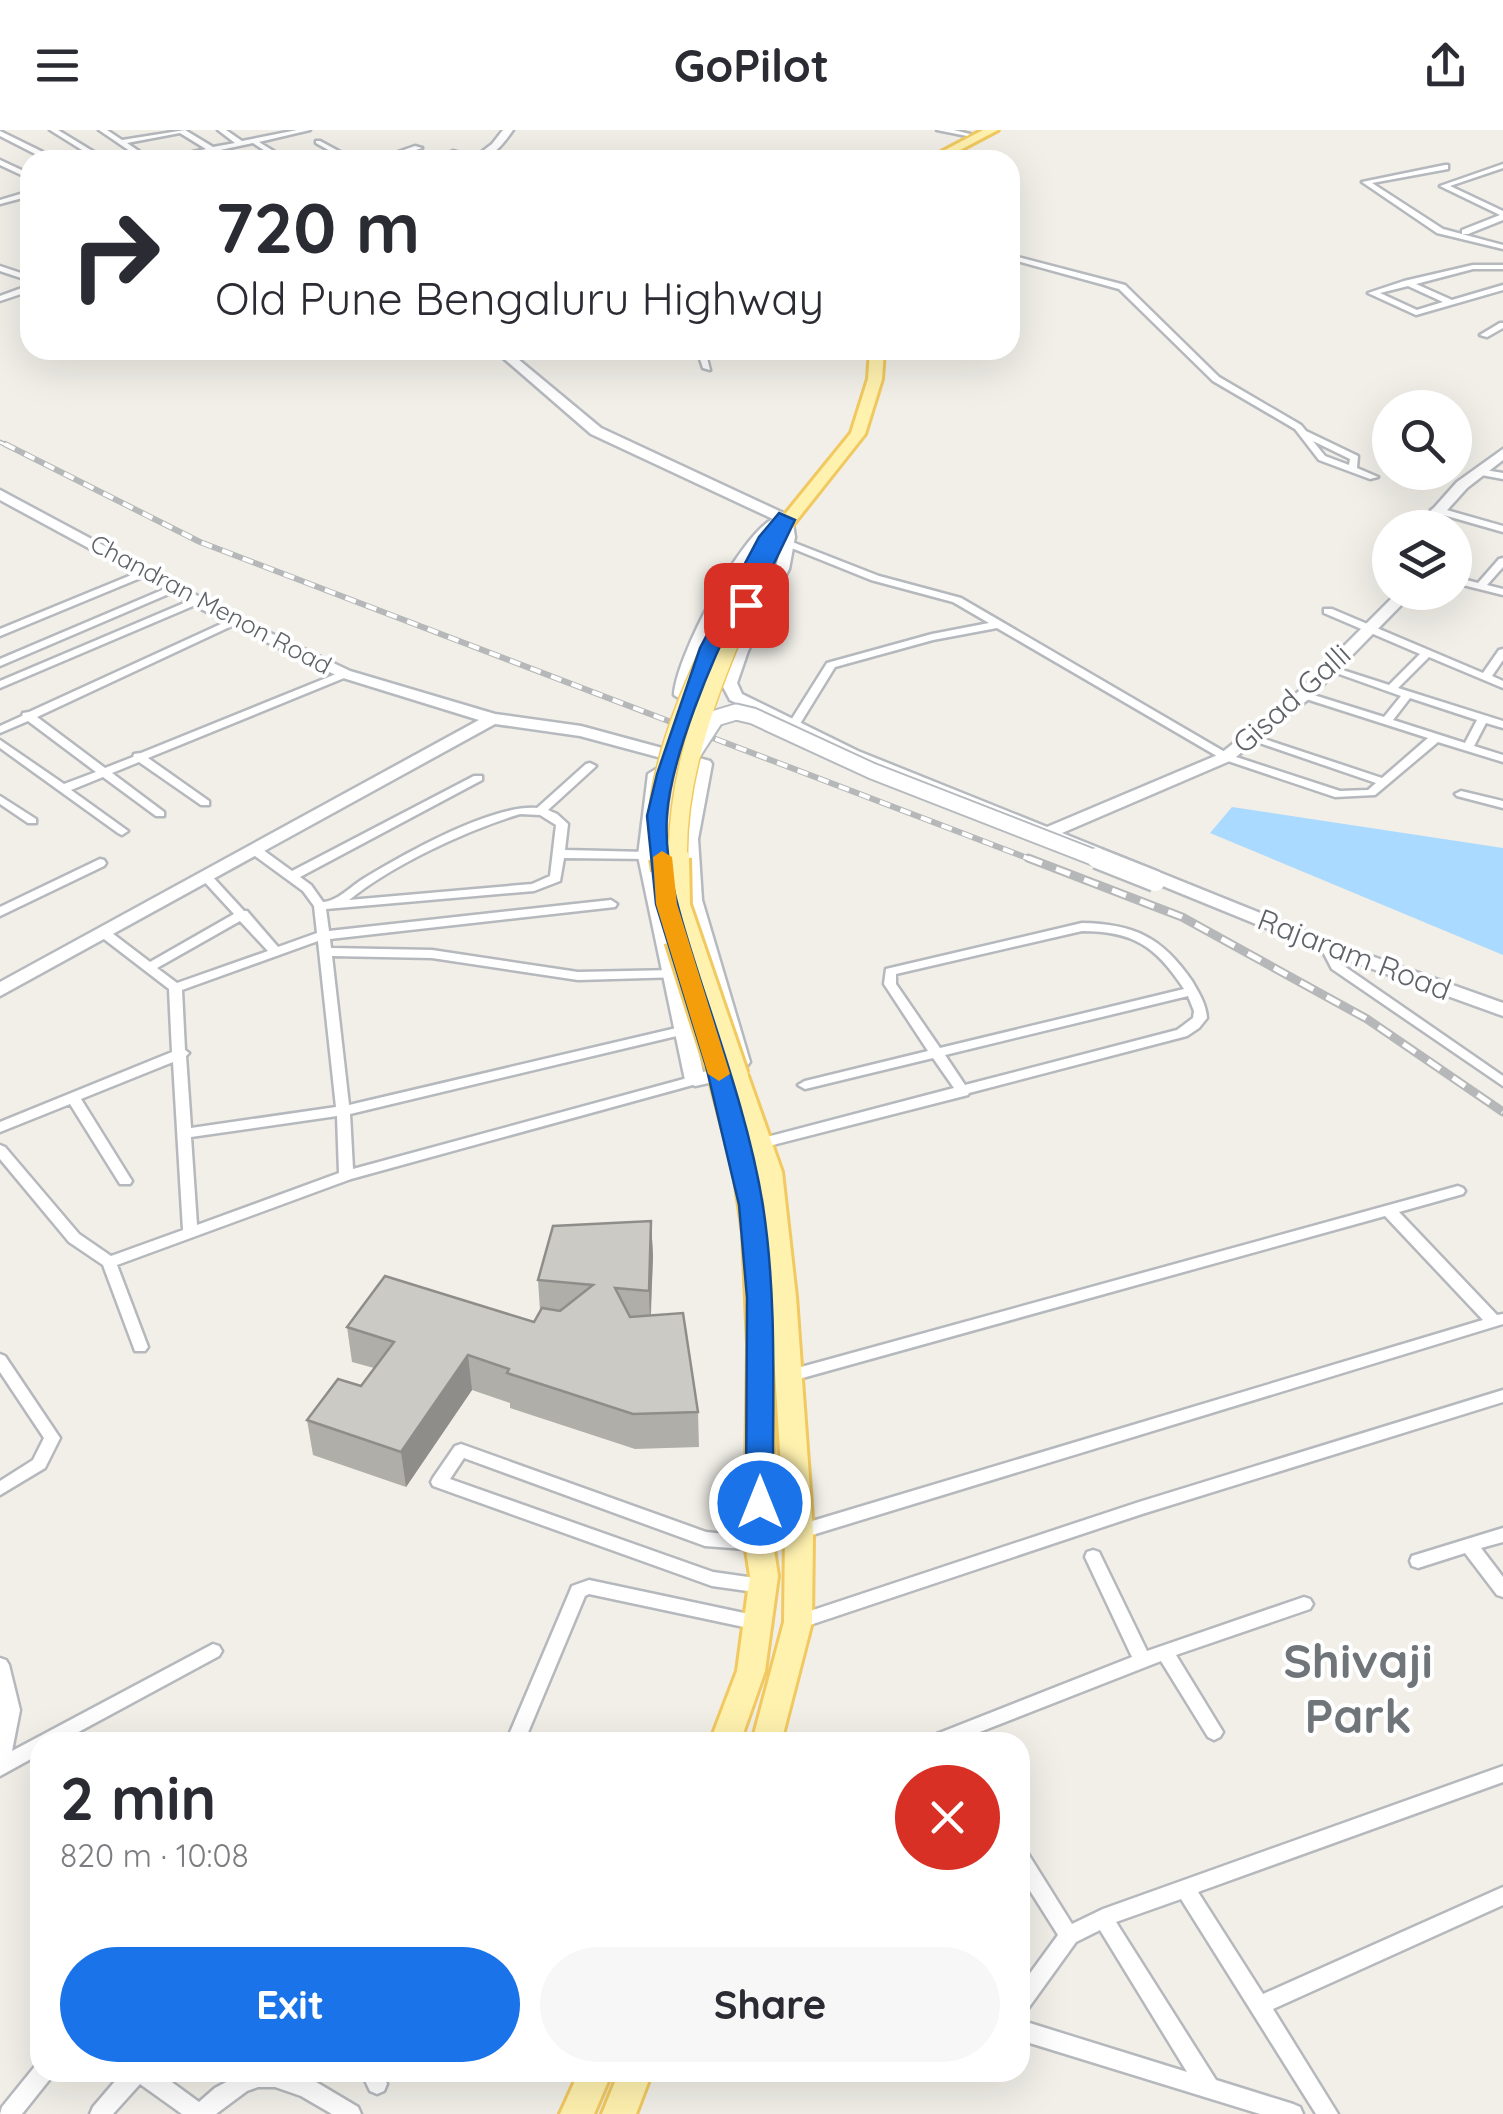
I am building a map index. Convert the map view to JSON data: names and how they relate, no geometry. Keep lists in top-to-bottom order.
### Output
{
  "streets": {
    "street": ["Chandran Menon Road", "Gisad Galli", "Rajaram Road"]
  },
  "districts": ["Shivaji Park"],
  "page": {
    "header": "GoPilot",
    "turn": ["720 m", "Old Pune Bengaluru Highway"],
    "heading": ["2 min", "820 m · 10:08"],
    "buttons": ["Exit", "Share"]
  }
}
